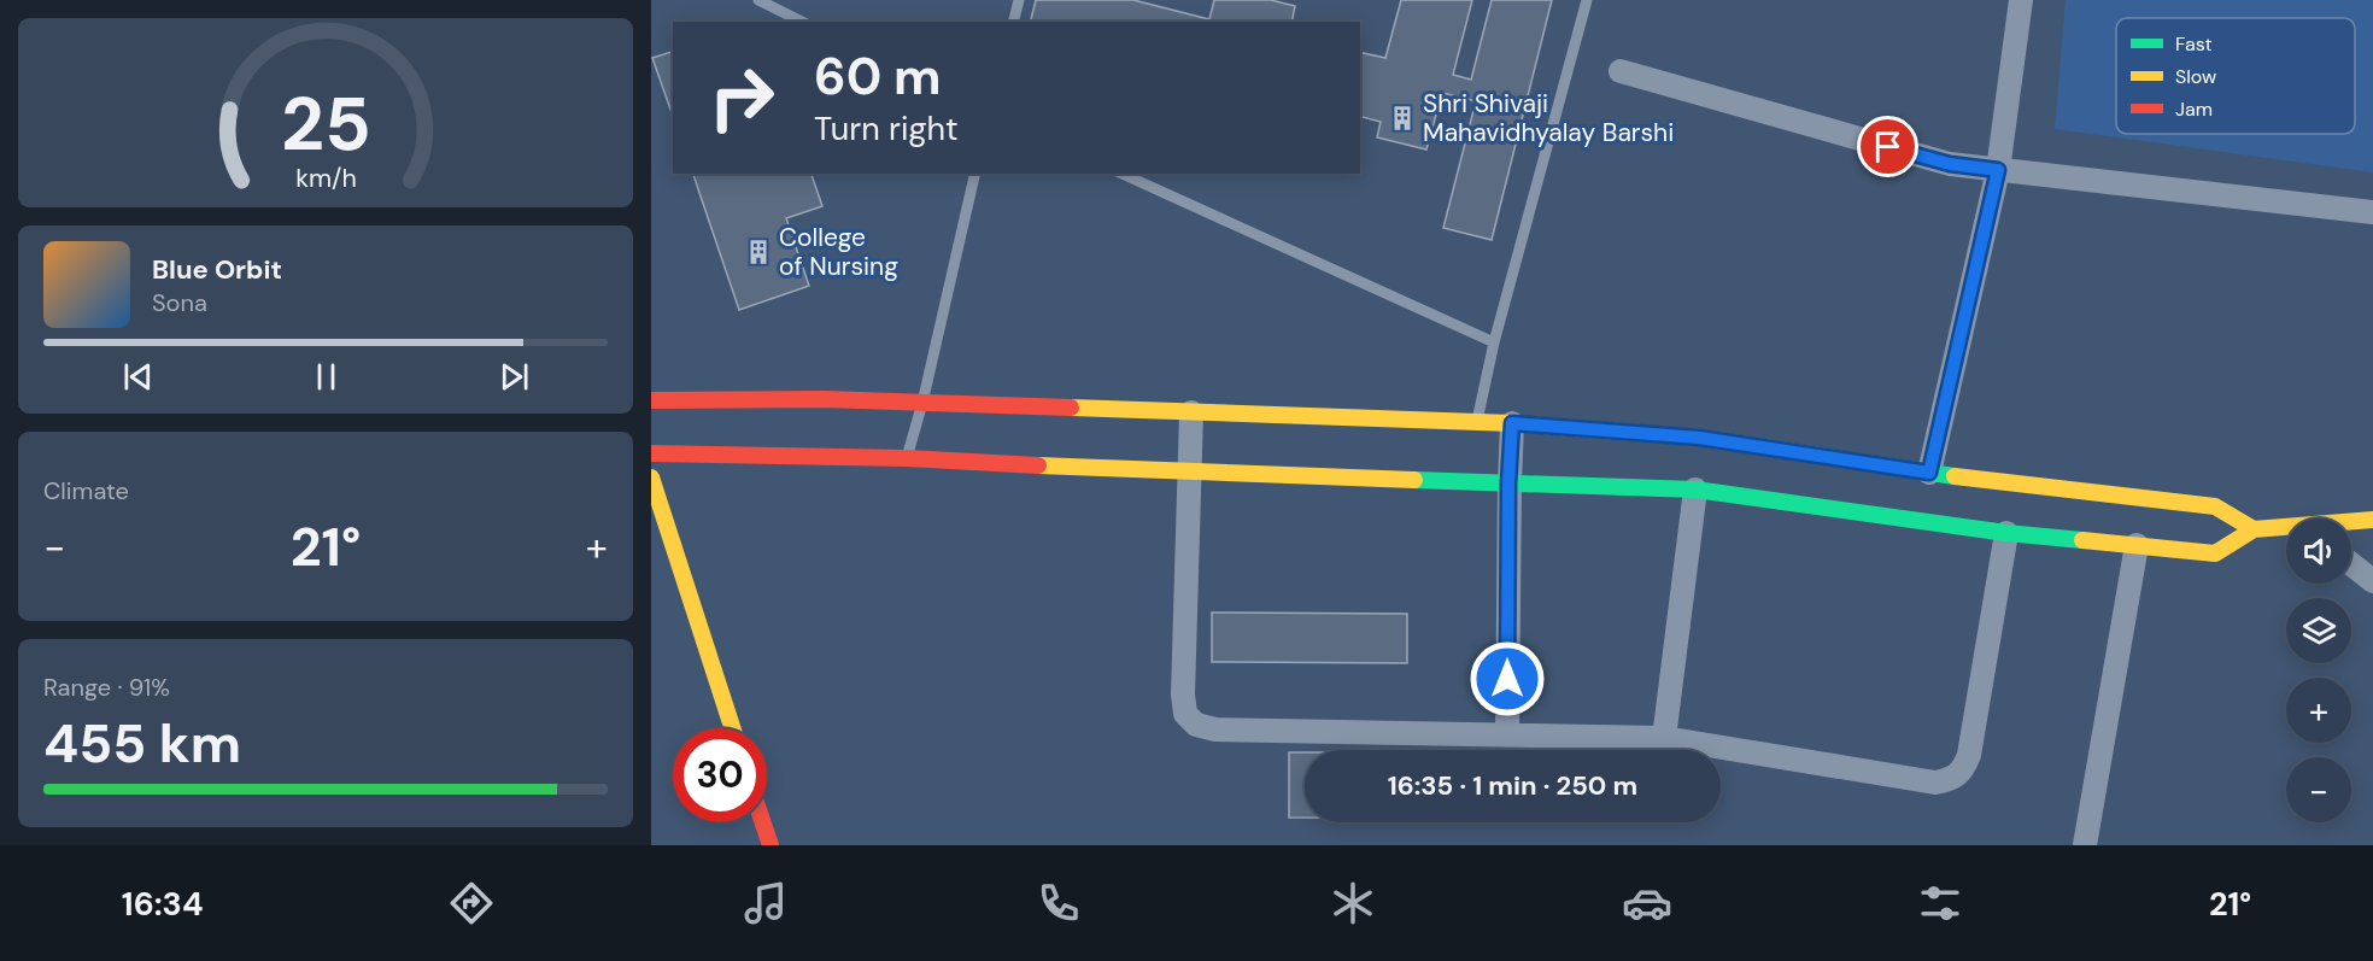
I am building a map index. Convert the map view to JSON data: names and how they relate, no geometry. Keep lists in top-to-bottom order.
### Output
{
  "places": {
    "building": ["Shri Shivaji Mahavidhyalay Barshi", "College of Nursing"]
  },
  "legend": ["Fast", "Slow", "Jam"],
  "page": {
    "turn": ["60 m", "Turn right"],
    "song": ["Blue Orbit", "Sona"],
    "tile": [
      "Climate",
      ["Range · 91%", "455 km"]
    ],
    "heat": ["−", "21°", "+"],
    "map_buttons": ["+", "−"],
    "limit": "30",
    "trip": "16:35 · 1 min · 250 m",
    "tabs": ["16:34", "21°"],
    "gauge": ["25", "km/h"]
  }
}
